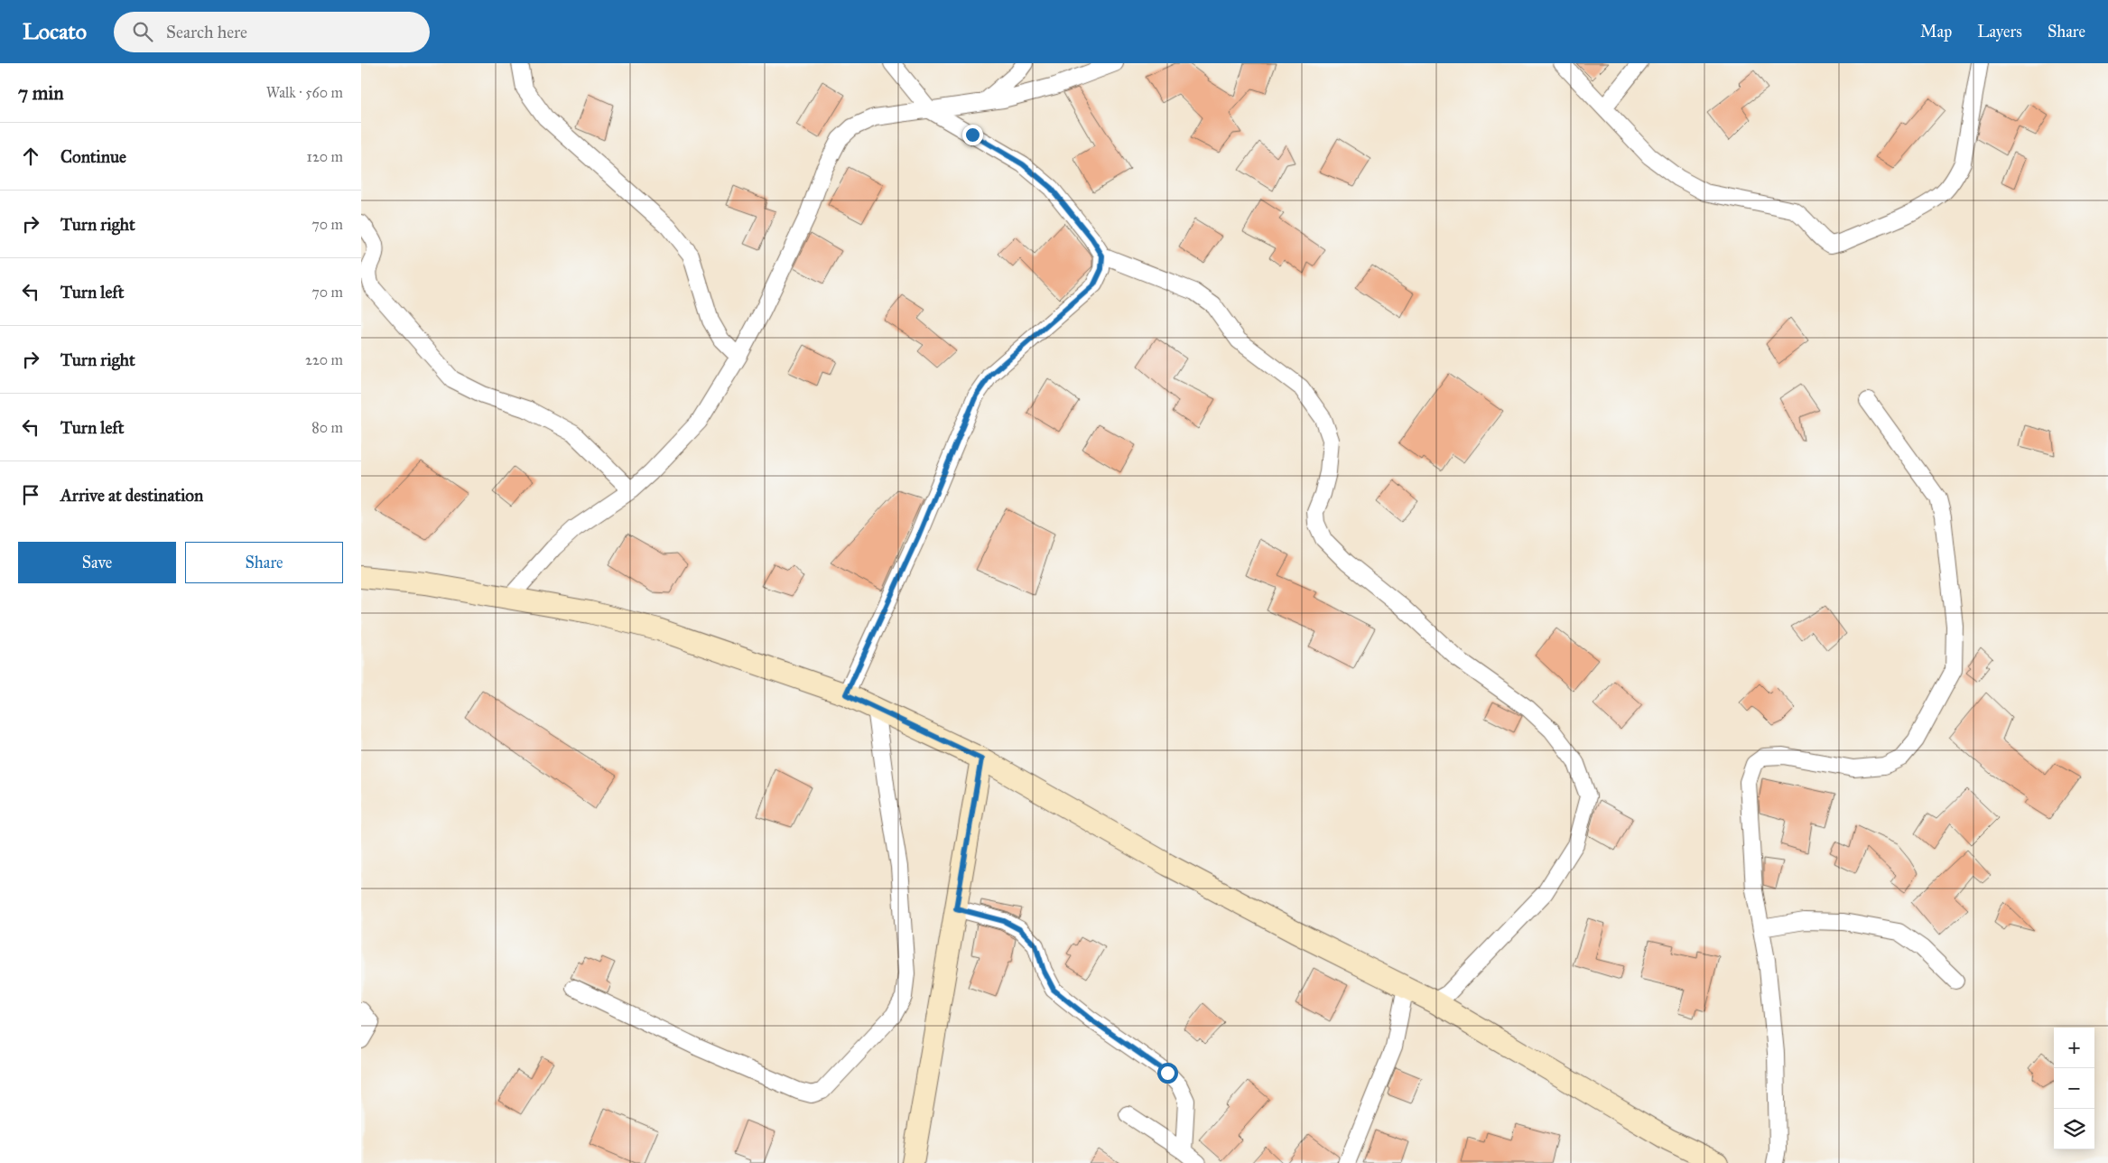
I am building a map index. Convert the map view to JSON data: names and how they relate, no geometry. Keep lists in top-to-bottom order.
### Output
{
  "page": {
    "header": "Locato",
    "search": "Search here",
    "nav": ["Map", "Layers", "Share"],
    "heading": ["7 min", "Walk · 560 m"],
    "list": [
      ["Continue", "120 m"],
      ["Turn right", "70 m"],
      ["Turn left", "70 m"],
      ["Turn right", "220 m"],
      ["Turn left", "80 m"],
      "Arrive at destination"
    ],
    "buttons": ["Save", "Share"],
    "map_buttons": ["+", "−"]
  }
}
